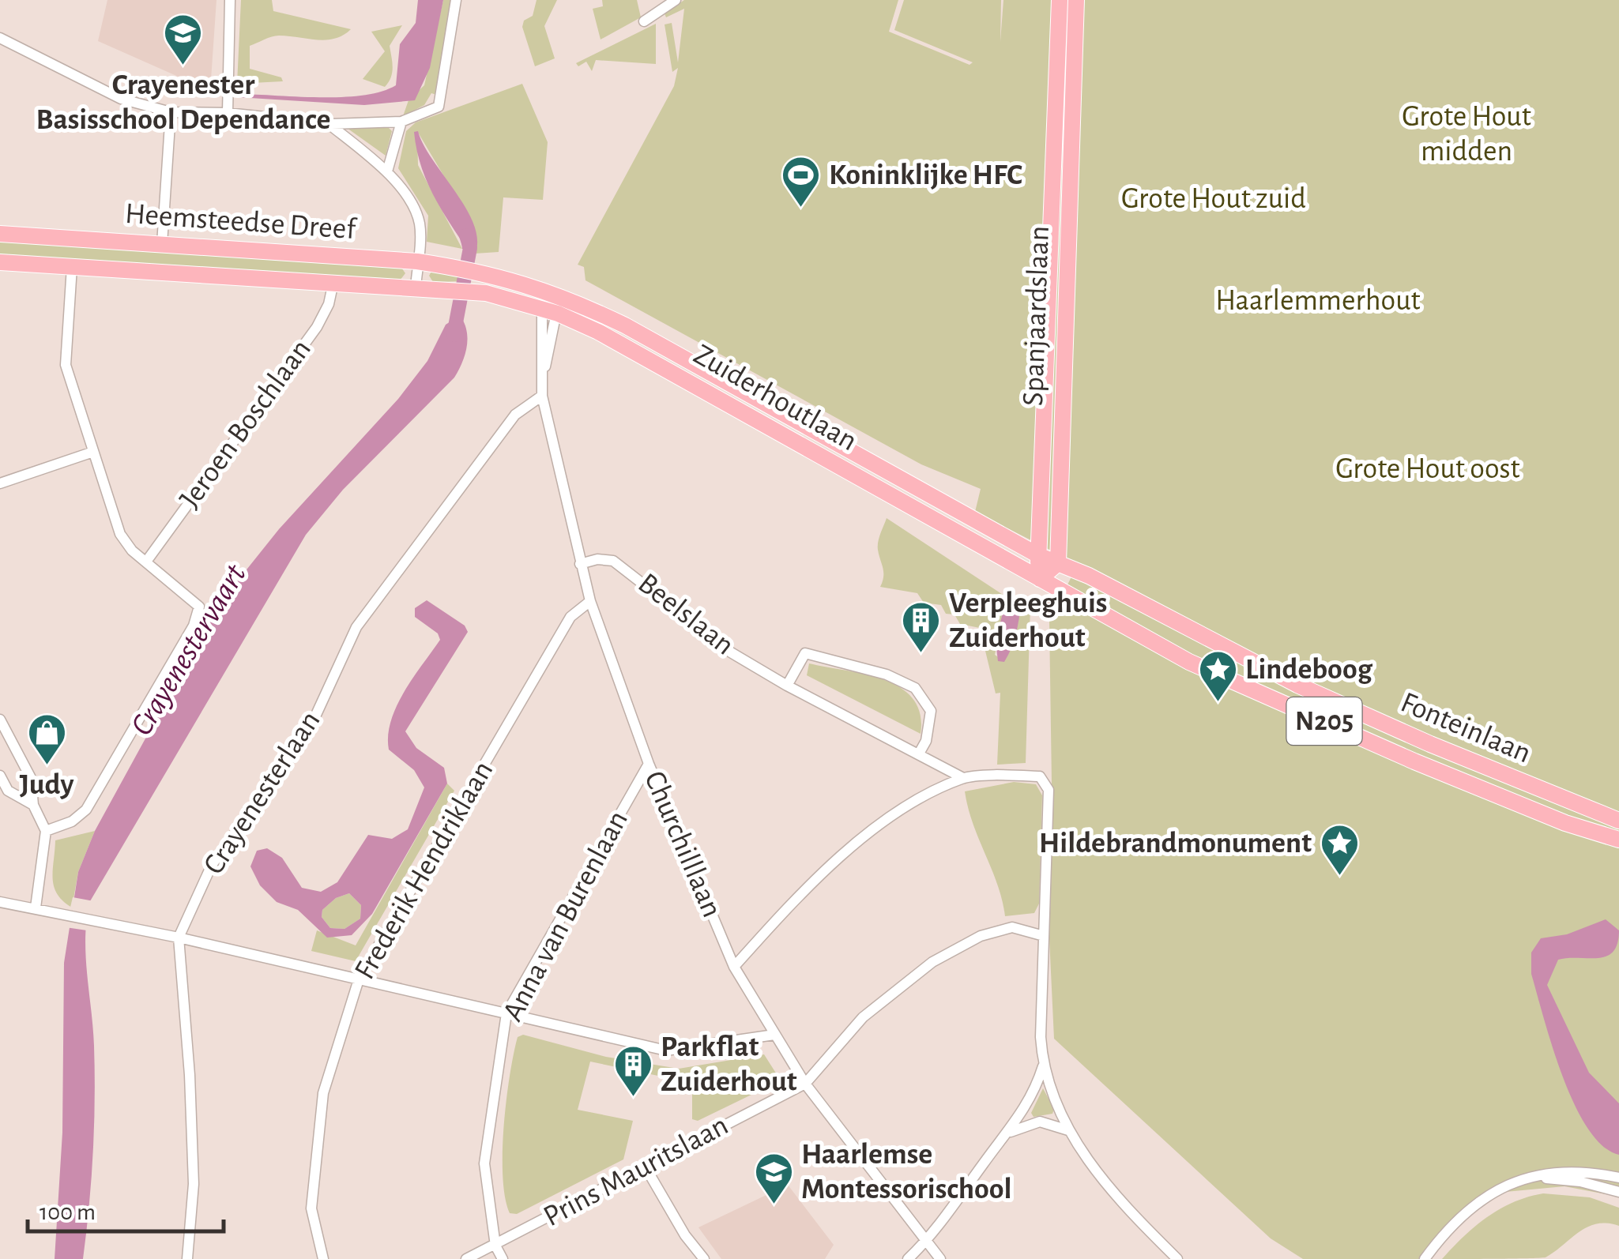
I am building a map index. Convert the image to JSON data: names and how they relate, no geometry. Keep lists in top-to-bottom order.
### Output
{
  "streets": {
    "main road": [
      "Heemsteedse Dreef",
      "Spanjaardslaan",
      "Zuiderhoutlaan",
      "N205",
      "Fonteinlaan"
    ],
    "street": [
      "Jeroen Boschlaan",
      "Beelslaan",
      "Crayenesterlaan",
      "Churchilllaan",
      "Frederik Hendriklaan",
      "Anna van Burenlaan",
      "Prins Mauritslaan"
    ]
  },
  "crossings": [
    ["Heemsteedse Dreef", "Zuiderhoutlaan"],
    ["Heemsteedse Dreef", "Jeroen Boschlaan"],
    ["Spanjaardslaan", "Zuiderhoutlaan"],
    ["Spanjaardslaan", "Fonteinlaan"],
    ["Zuiderhoutlaan", "Fonteinlaan"],
    ["Zuiderhoutlaan", "Churchilllaan"],
    ["Beelslaan", "Churchilllaan"],
    ["Crayenesterlaan", "Churchilllaan"],
    ["Churchilllaan", "Frederik Hendriklaan"],
    ["Churchilllaan", "Anna van Burenlaan"],
    ["Churchilllaan", "Prins Mauritslaan"],
    ["Anna van Burenlaan", "Prins Mauritslaan"]
  ],
  "water": ["Crayenestervaart"],
  "parks": [
    "Grote Hout midden",
    "Grote Hout zuid",
    "Haarlemmerhout",
    "Grote Hout oost"
  ],
  "places": {
    "school or university": ["Crayenester Basisschool Dependance", "Haarlemse Montessorischool"],
    "sports": ["Koninklijke HFC"],
    "building": ["Verpleeghuis Zuiderhout", "Parkflat Zuiderhout"],
    "place": ["Lindeboog", "Hildebrandmonument"],
    "shop": ["Judy"]
  },
  "scale_bar": "100 m"
}
